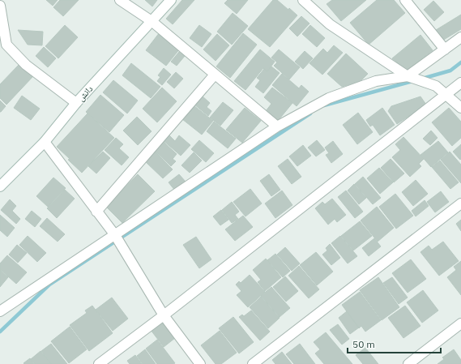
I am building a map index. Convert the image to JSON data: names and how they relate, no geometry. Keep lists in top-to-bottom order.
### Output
{
  "streets": {
    "street": ["دانش"]
  },
  "scale_bar": "50 m"
}
